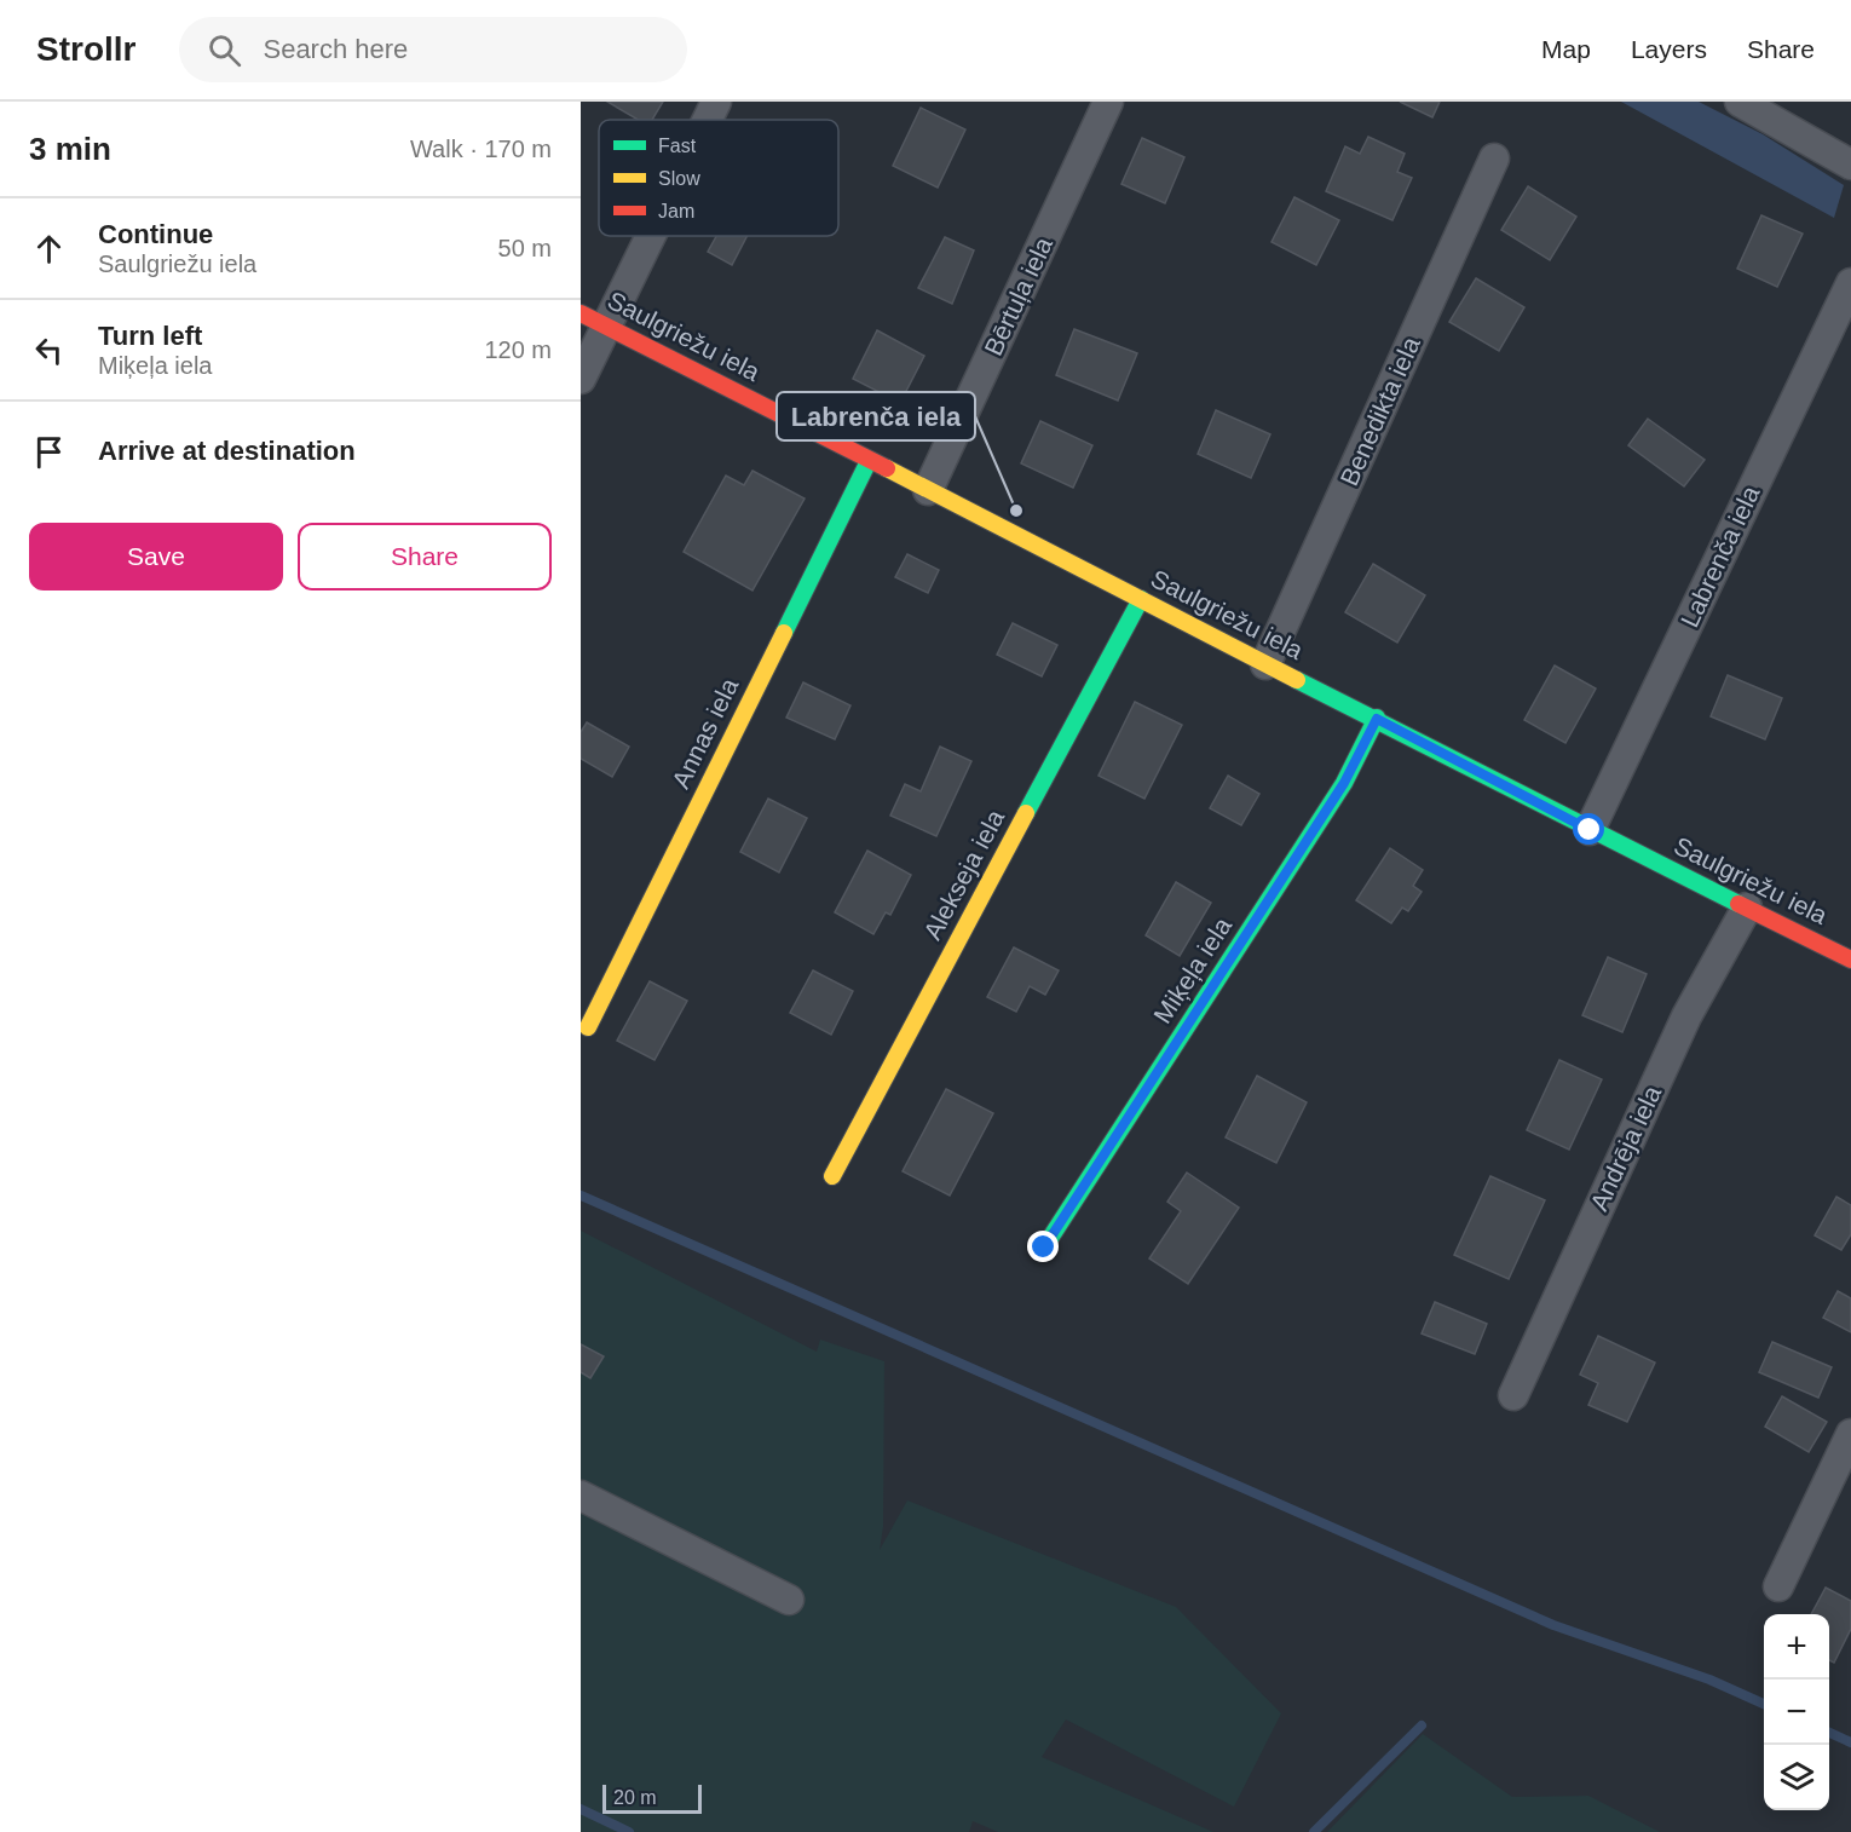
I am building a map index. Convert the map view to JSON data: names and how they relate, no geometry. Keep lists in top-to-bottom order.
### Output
{
  "streets": {
    "street": [
      "Bērtuļa iela",
      "Saulgriežu iela",
      "Benedikta iela",
      "Labrenča iela",
      "Annas iela",
      "Alekseja iela",
      "Miķeļa iela",
      "Andrēja iela"
    ]
  },
  "crossings": [
    ["Bērtuļa iela", "Saulgriežu iela"],
    ["Saulgriežu iela", "Benedikta iela"],
    ["Saulgriežu iela", "Labrenča iela"],
    ["Saulgriežu iela", "Annas iela"],
    ["Saulgriežu iela", "Alekseja iela"],
    ["Saulgriežu iela", "Miķeļa iela"],
    ["Saulgriežu iela", "Andrēja iela"]
  ],
  "places": ["Labrenča iela"],
  "legend": ["Fast", "Slow", "Jam"],
  "scale_bar": "20 m",
  "page": {
    "header": "Strollr",
    "search": "Search here",
    "nav": ["Map", "Layers", "Share"],
    "heading": ["3 min", "Walk · 170 m"],
    "list": [
      ["Continue", "Saulgriežu iela", "50 m"],
      ["Turn left", "Miķeļa iela", "120 m"],
      "Arrive at destination"
    ],
    "buttons": ["Save", "Share"],
    "map_buttons": ["+", "−"],
    "scale": "20 m"
  }
}
